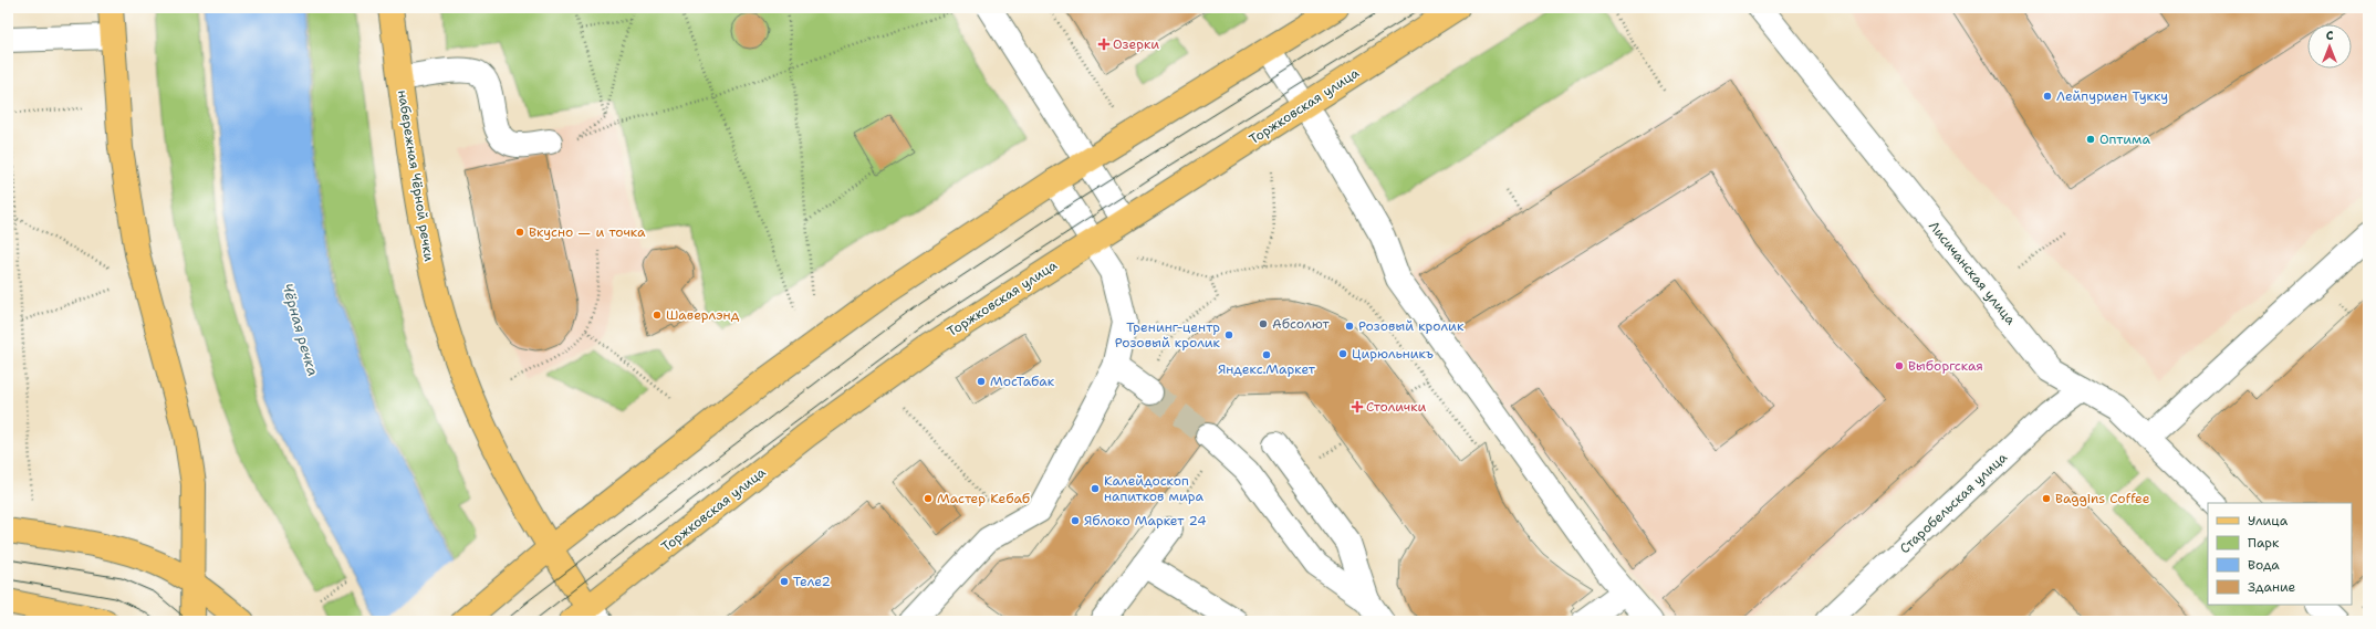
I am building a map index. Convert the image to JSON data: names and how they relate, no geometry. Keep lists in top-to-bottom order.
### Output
{
  "streets": {
    "main road": ["Торжковская улица", "набережная Чёрной речки"],
    "street": ["Лисичанская улица", "Старобельская улица"]
  },
  "crossings": [
    ["Торжковская улица", "набережная Чёрной речки"],
    ["Лисичанская улица", "Старобельская улица"]
  ],
  "water": ["Чёрная речка"],
  "places": {
    "health": ["Озерки", "Столички"],
    "other": [
      "Лейпуриен Тукку",
      "Оптима",
      "Вкусно — и точка",
      "Шаверлэнд",
      "Абсолют",
      "Розовый кролик",
      "Тренинг-центр Розовый кролик",
      "Цирюльникъ",
      "Яндекс.Маркет",
      "Выборгская",
      "МосТабак",
      "Калейдоскоп напитков мира",
      "Мастер Кебаб",
      "Baggins Coffee",
      "Яблоко Маркет 24",
      "Теле2"
    ]
  },
  "legend": [
    "Улица",
    "Парк",
    "Вода",
    "Здание"
  ],
  "north": "top"
}
